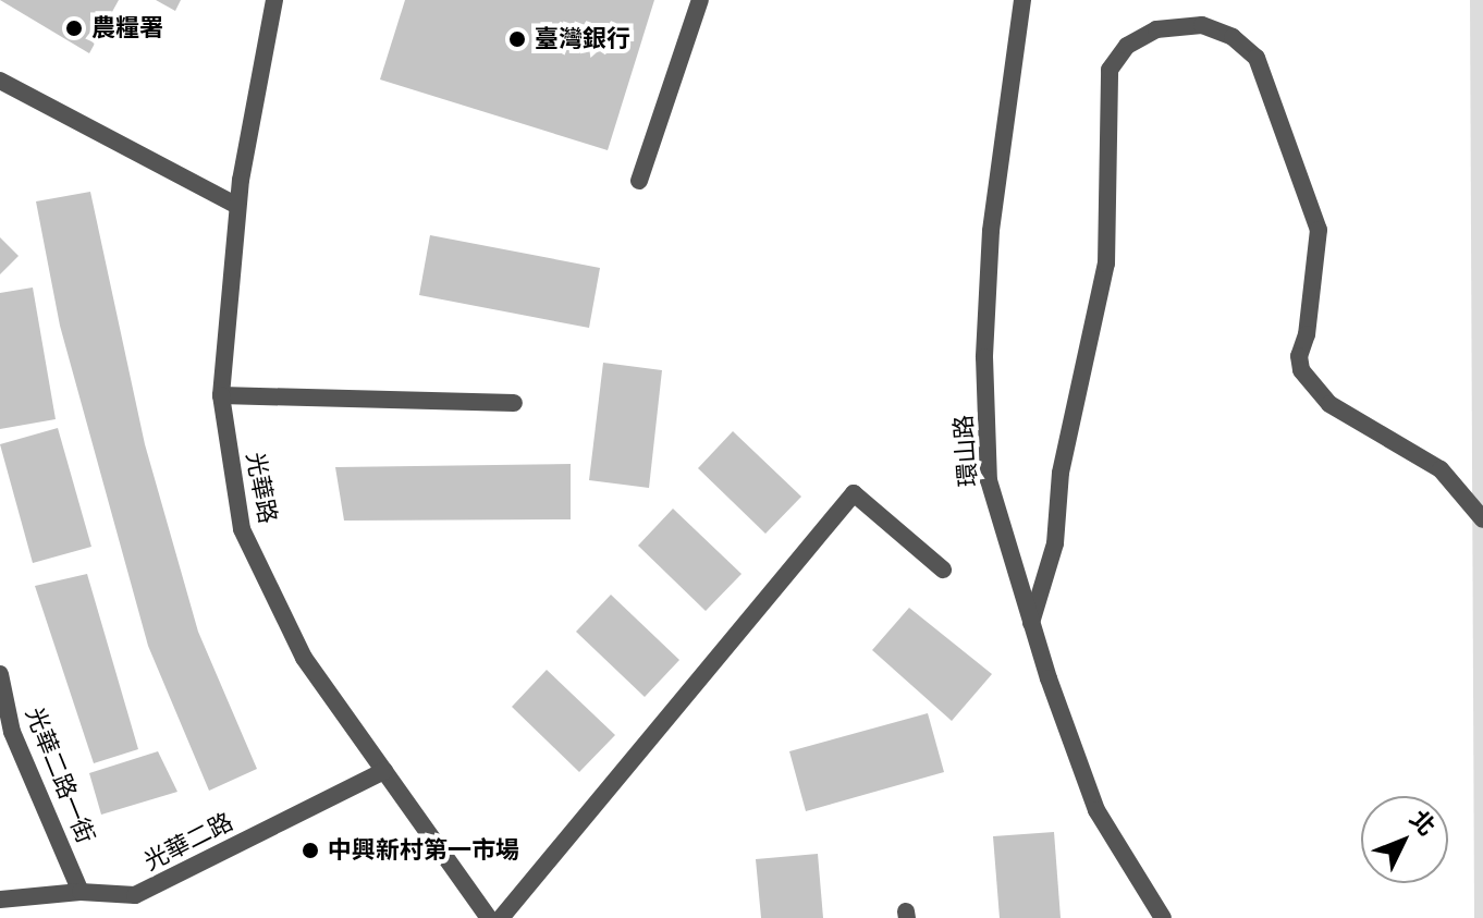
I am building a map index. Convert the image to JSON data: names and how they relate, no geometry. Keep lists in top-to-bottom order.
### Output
{
  "streets": {
    "street": [
      "環山路",
      "光華路",
      "光華二路一街",
      "光華二路"
    ]
  },
  "crossings": [
    ["光華路", "光華二路"],
    ["光華二路一街", "光華二路"]
  ],
  "places": ["農糧署", "臺灣銀行", "中興新村第一市場"],
  "north": "top right"
}
